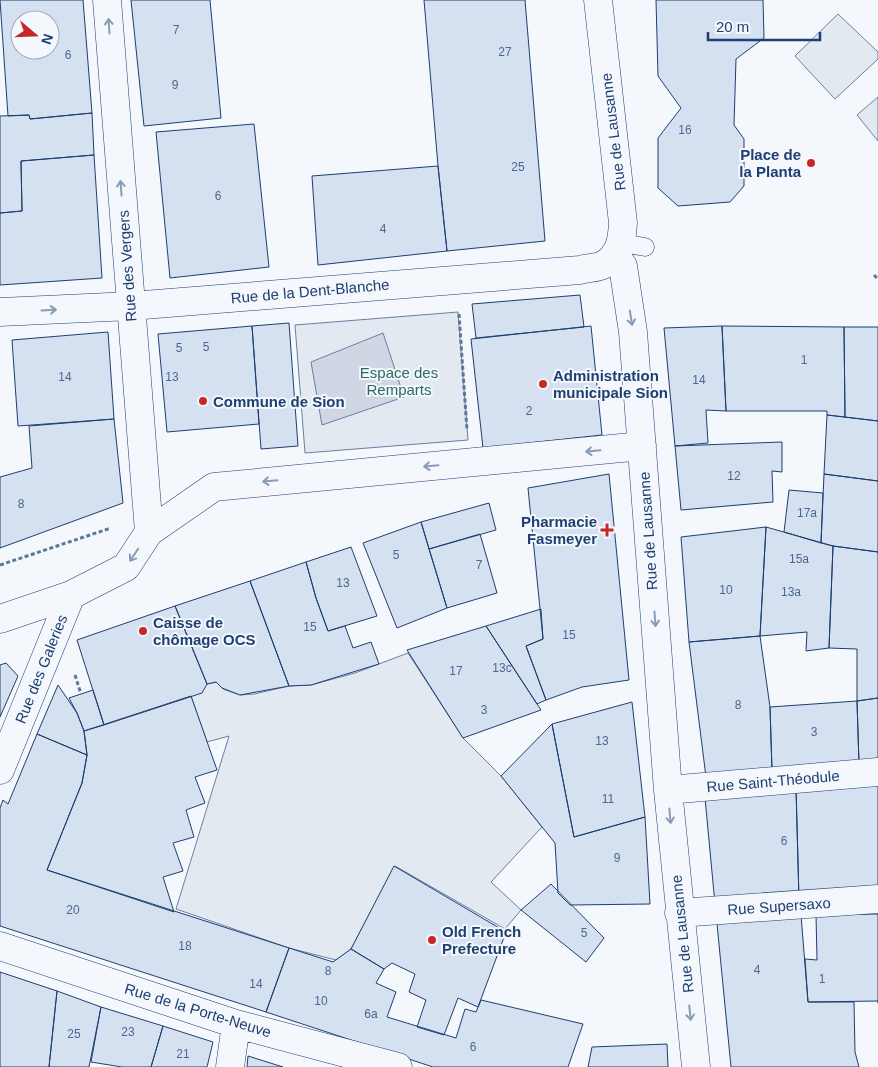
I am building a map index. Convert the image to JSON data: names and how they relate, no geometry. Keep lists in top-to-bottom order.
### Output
{
  "streets": {
    "street": [
      "Rue de Lausanne",
      "Rue des Vergers",
      "Rue de la Dent-Blanche",
      "Rue des Galeries",
      "Rue Saint-Théodule",
      "Rue Supersaxo",
      "Rue de la Porte-Neuve"
    ]
  },
  "crossings": [
    ["Rue de Lausanne", "Rue de la Dent-Blanche"],
    ["Rue de Lausanne", "Rue Saint-Théodule"],
    ["Rue de Lausanne", "Rue Supersaxo"],
    ["Rue des Vergers", "Rue de la Dent-Blanche"]
  ],
  "one_way": ["Rue de Lausanne", "Rue des Vergers"],
  "parks": ["Espace des Remparts"],
  "places": {
    "other": [
      "Place de la Planta",
      "Administration municipale Sion",
      "Commune de Sion",
      "Caisse de chômage OCS",
      "Old French Prefecture"
    ],
    "health": ["Pharmacie Fasmeyer"]
  },
  "house_numbers": [
    "7",
    "27",
    "6",
    "9",
    "16",
    "25",
    "6",
    "4",
    "5",
    "5",
    "1",
    "14",
    "13",
    "14",
    "2",
    "12",
    "8",
    "17a",
    "5",
    "15a",
    "7",
    "13",
    "10",
    "13a",
    "15",
    "15",
    "13c",
    "17",
    "8",
    "3",
    "3",
    "13",
    "11",
    "6",
    "9",
    "20",
    "5",
    "18",
    "4",
    "8",
    "1",
    "14",
    "10",
    "6a",
    "23",
    "25",
    "6",
    "21"
  ],
  "scale_bar": "20 m",
  "north": "right"
}
